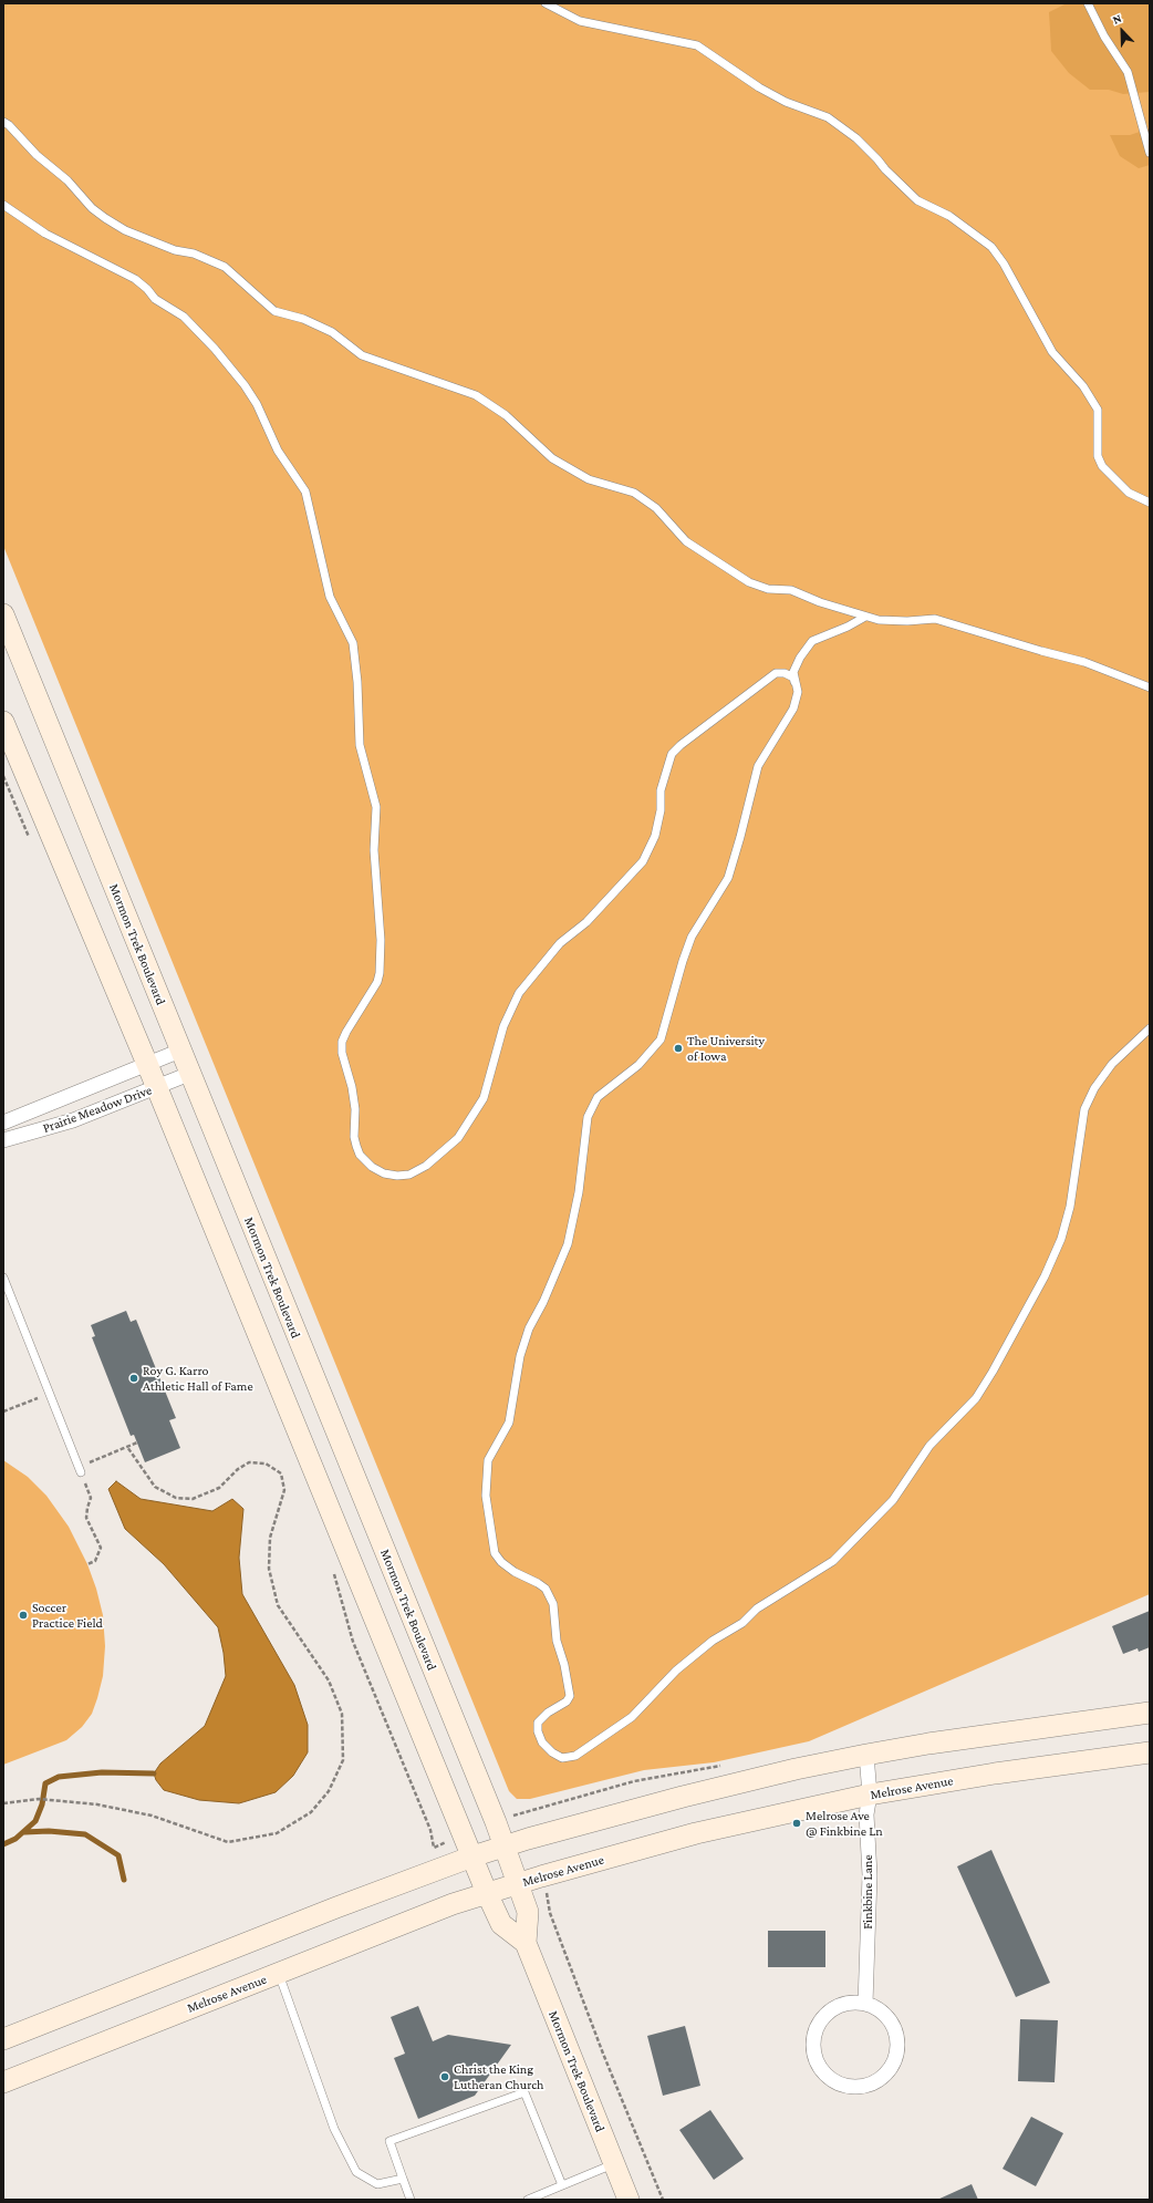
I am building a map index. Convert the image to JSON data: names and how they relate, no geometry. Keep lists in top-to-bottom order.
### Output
{
  "streets": {
    "main road": ["Mormon Trek Boulevard", "Melrose Avenue"],
    "street": ["Prairie Meadow Drive", "Finkbine Lane"]
  },
  "crossings": [
    ["Mormon Trek Boulevard", "Prairie Meadow Drive"],
    ["Mormon Trek Boulevard", "Melrose Avenue"],
    ["Melrose Avenue", "Finkbine Lane"]
  ],
  "places": [
    "The University of Iowa",
    "Roy G. Karro Athletic Hall of Fame",
    "Soccer Practice Field",
    "Melrose Ave @ Finkbine Ln",
    "Christ the King Lutheran Church"
  ],
  "north": "top left"
}
